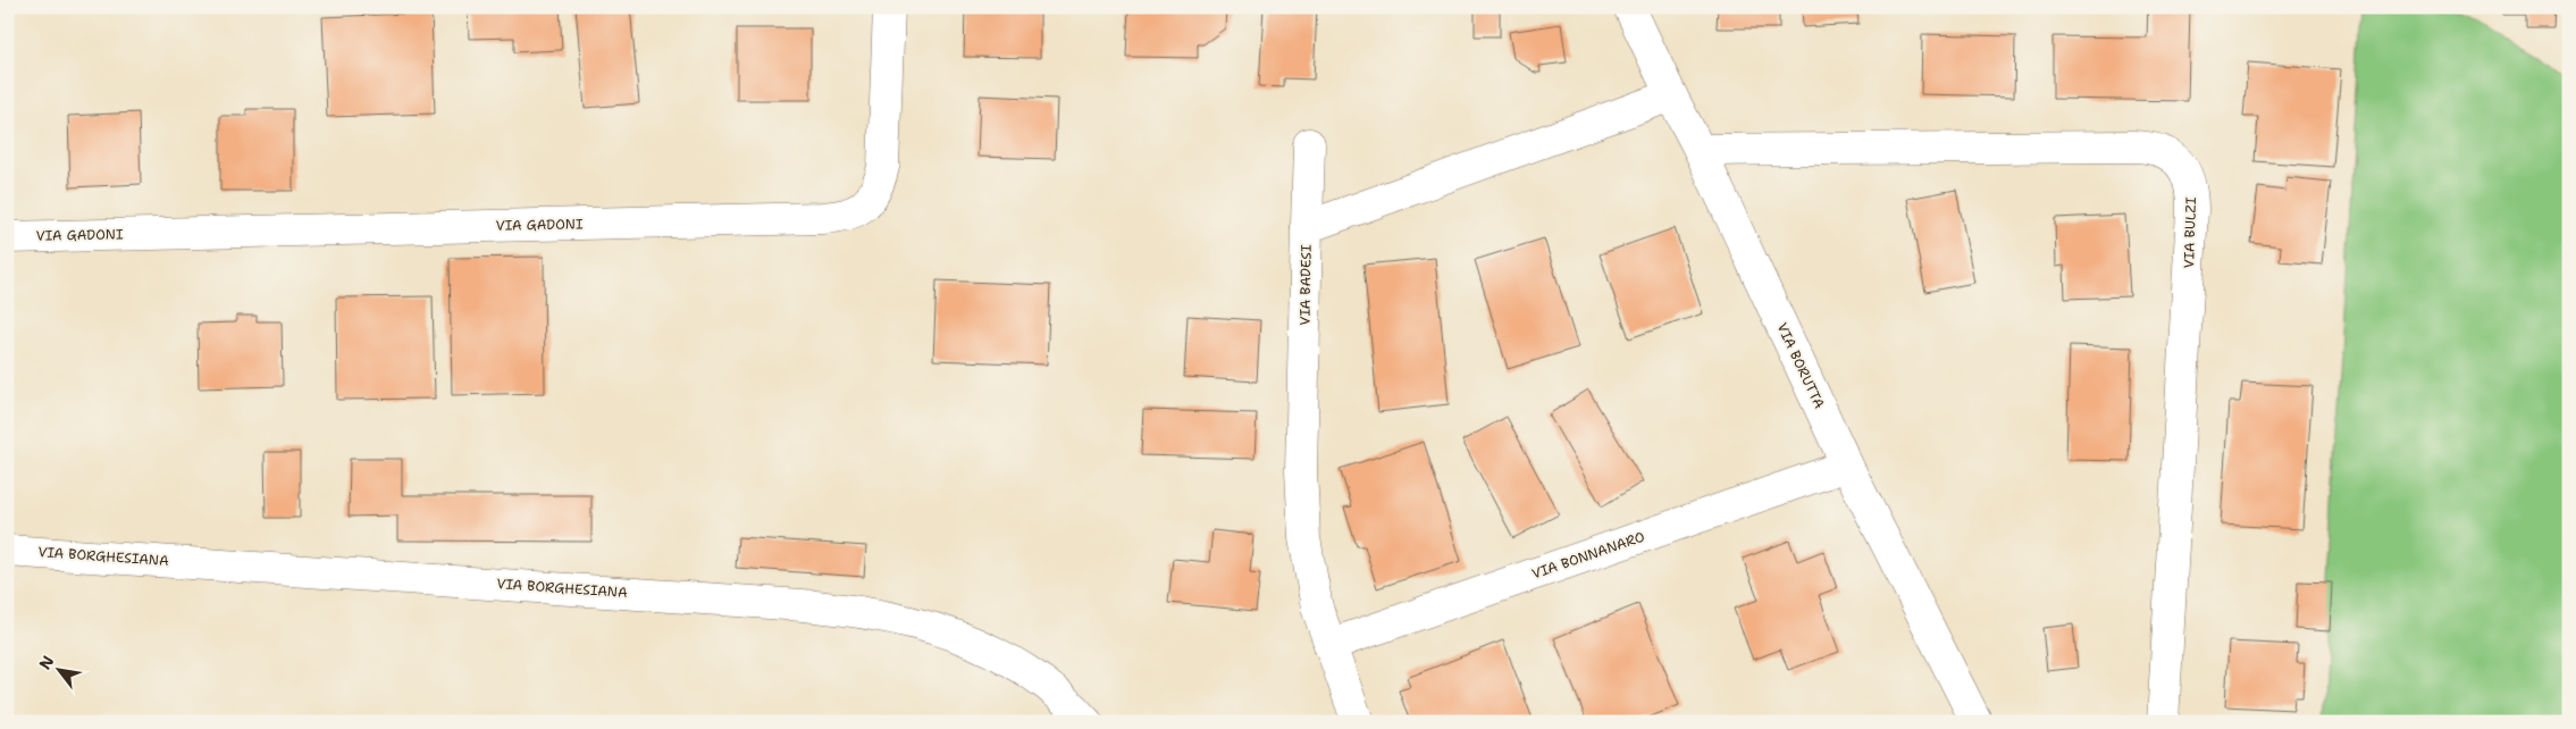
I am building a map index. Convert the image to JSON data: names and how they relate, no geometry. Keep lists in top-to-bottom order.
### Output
{
  "streets": {
    "street": [
      "VIA GADONI",
      "VIA BULZI",
      "VIA BADESI",
      "VIA BORUTTA",
      "VIA BONNANARO",
      "VIA BORGHESIANA"
    ]
  },
  "crossings": [
    ["VIA BULZI", "VIA BORUTTA"],
    ["VIA BADESI", "VIA BORUTTA"],
    ["VIA BADESI", "VIA BONNANARO"],
    ["VIA BORUTTA", "VIA BONNANARO"]
  ],
  "north": "top left"
}
